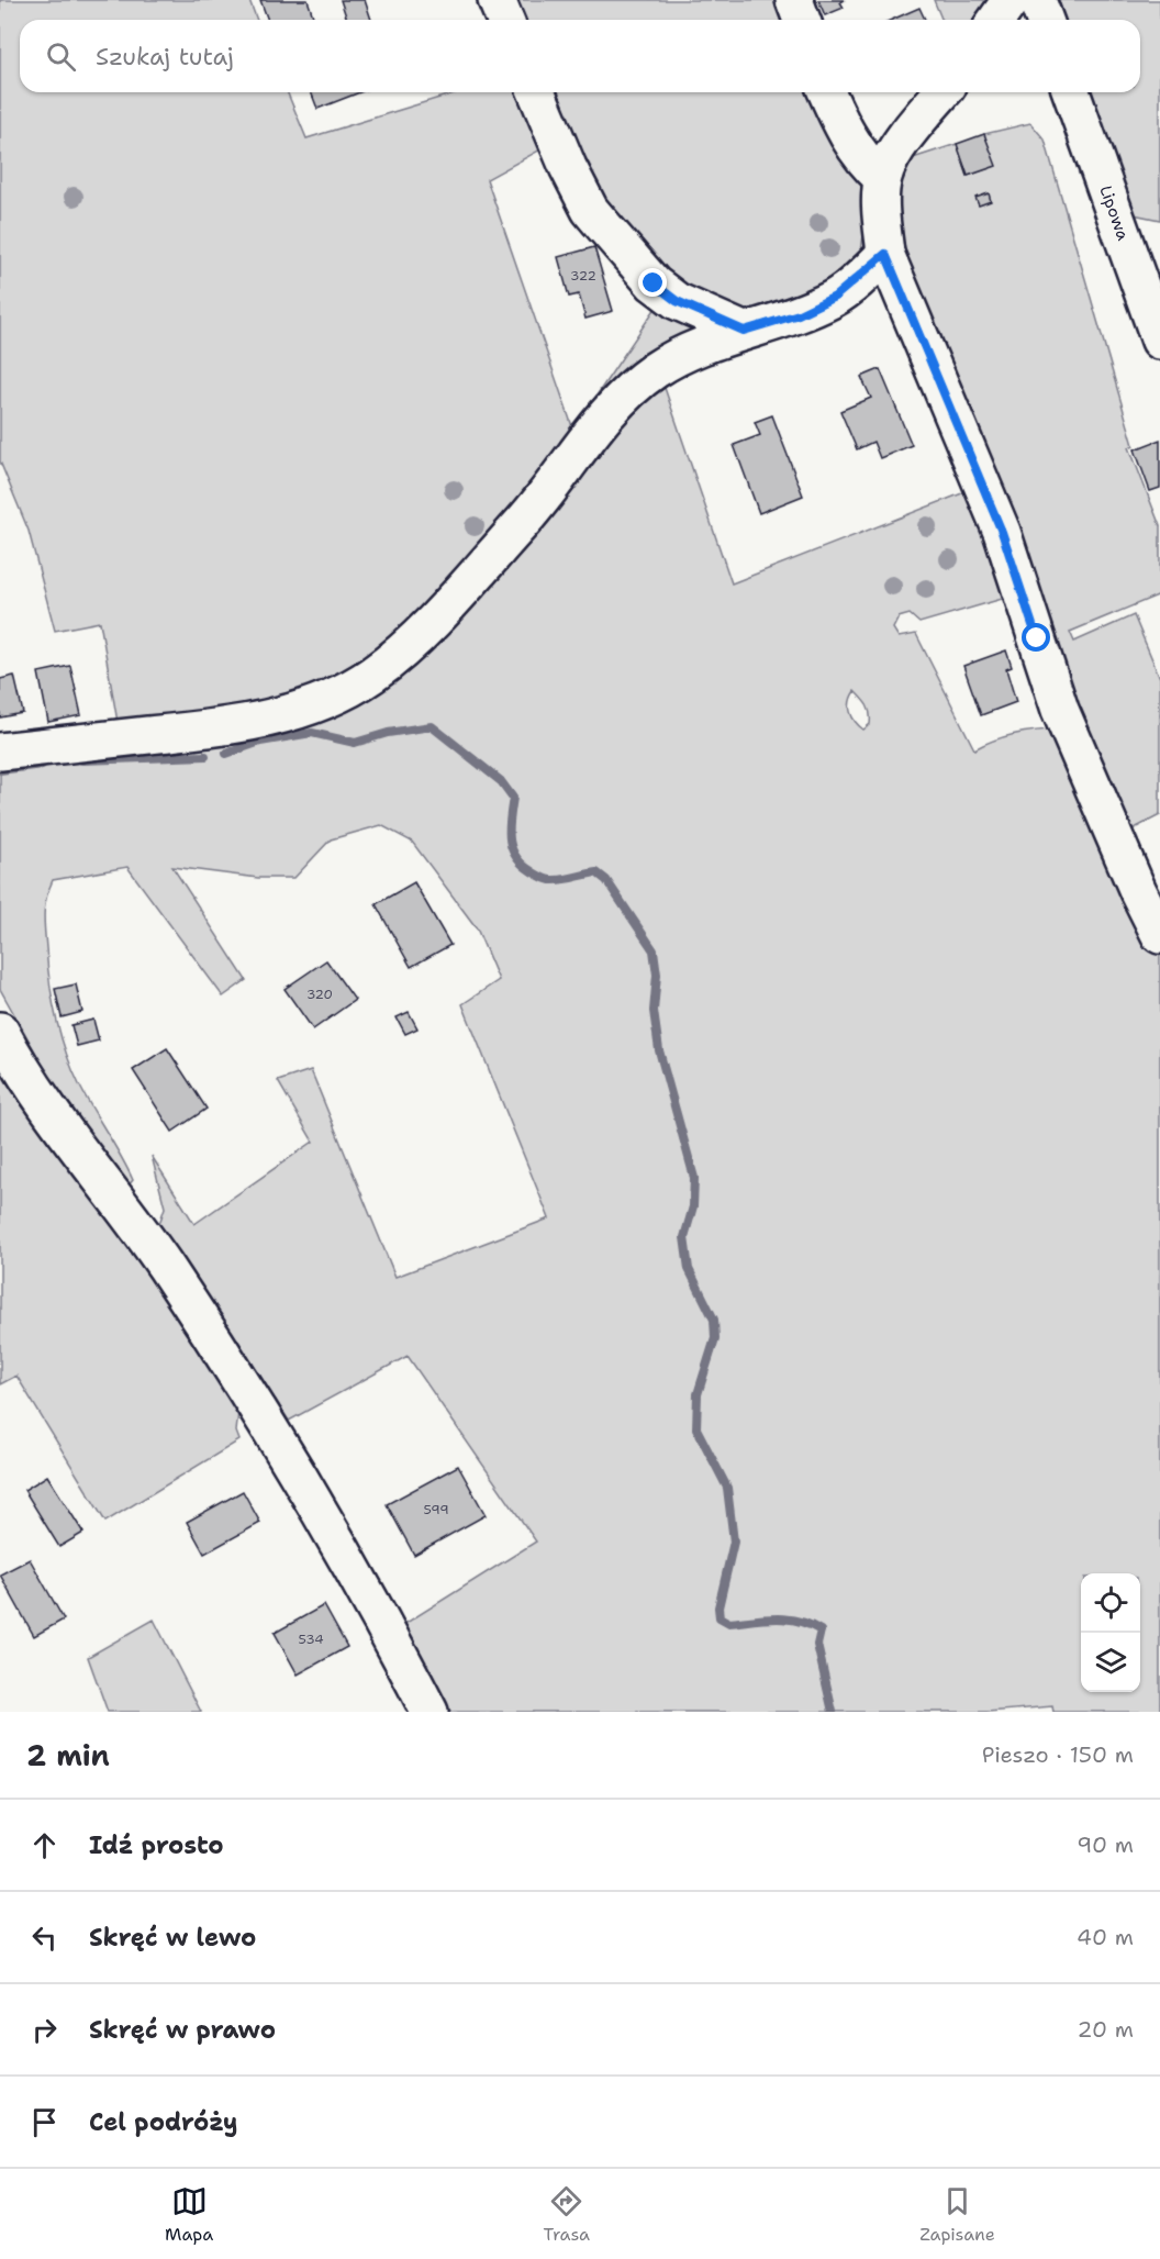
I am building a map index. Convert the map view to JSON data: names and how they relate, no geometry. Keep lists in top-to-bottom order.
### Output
{
  "streets": {
    "street": ["Lipowa"]
  },
  "house_numbers": [
    "322",
    "320",
    "599",
    "534"
  ],
  "page": {
    "search": "Szukaj tutaj",
    "heading": ["2 min", "Pieszo · 150 m"],
    "list": [
      ["Idź prosto", "90 m"],
      ["Skręć w lewo", "40 m"],
      ["Skręć w prawo", "20 m"],
      "Cel podróży"
    ],
    "nav": ["Mapa", "Trasa", "Zapisane"]
  }
}
